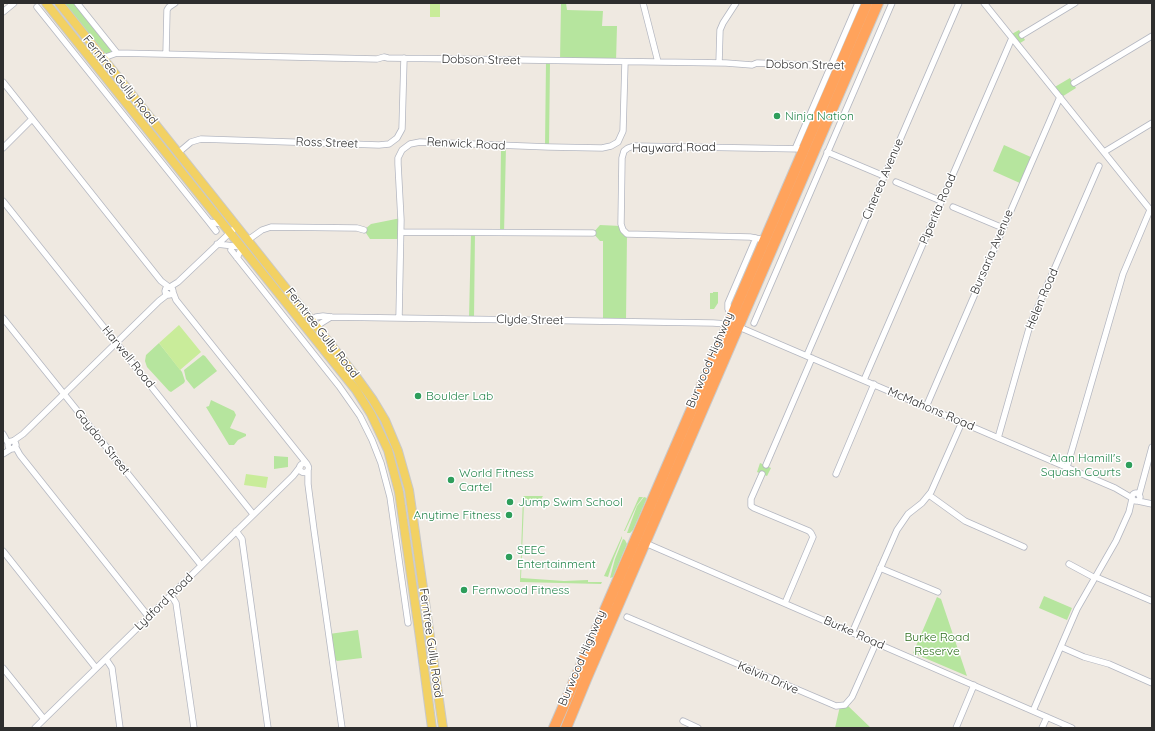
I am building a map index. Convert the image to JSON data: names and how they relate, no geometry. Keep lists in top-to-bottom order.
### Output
{
  "streets": {
    "highway": ["Burwood Highway"],
    "main road": ["Ferntree Gully Road"],
    "street": [
      "Dobson Street",
      "Ross Street",
      "Renwick Road",
      "Hayward Road",
      "Cinerea Avenue",
      "Piperita Road",
      "Bursaria Avenue",
      "Helen Road",
      "Clyde Street",
      "Harwell Road",
      "McMahons Road",
      "Gaydon Street",
      "Lydford Road",
      "Burke Road",
      "Kelvin Drive"
    ]
  },
  "crossings": [
    ["Dobson Street", "Ferntree Gully Road"],
    ["Dobson Street", "Ross Street"],
    ["Dobson Street", "Renwick Road"],
    ["Dobson Street", "Burwood Highway"],
    ["Ferntree Gully Road", "Ross Street"],
    ["Ferntree Gully Road", "Clyde Street"],
    ["Renwick Road", "Clyde Street"],
    ["Hayward Road", "Burwood Highway"],
    ["Cinerea Avenue", "McMahons Road"],
    ["Piperita Road", "McMahons Road"],
    ["Bursaria Avenue", "McMahons Road"],
    ["Helen Road", "McMahons Road"],
    ["Clyde Street", "Burwood Highway"],
    ["Clyde Street", "McMahons Road"],
    ["Harwell Road", "Lydford Road"],
    ["Burwood Highway", "McMahons Road"],
    ["Burwood Highway", "Burke Road"],
    ["Gaydon Street", "Lydford Road"],
    ["Burke Road", "Kelvin Drive"]
  ],
  "parks": ["Burke Road Reserve"],
  "places": [
    "Ninja Nation",
    "Boulder Lab",
    "Alan Hamill's Squash Courts",
    "World Fitness Cartel",
    "Jump Swim School",
    "Anytime Fitness",
    "SEEC Entertainment",
    "Fernwood Fitness"
  ]
}
